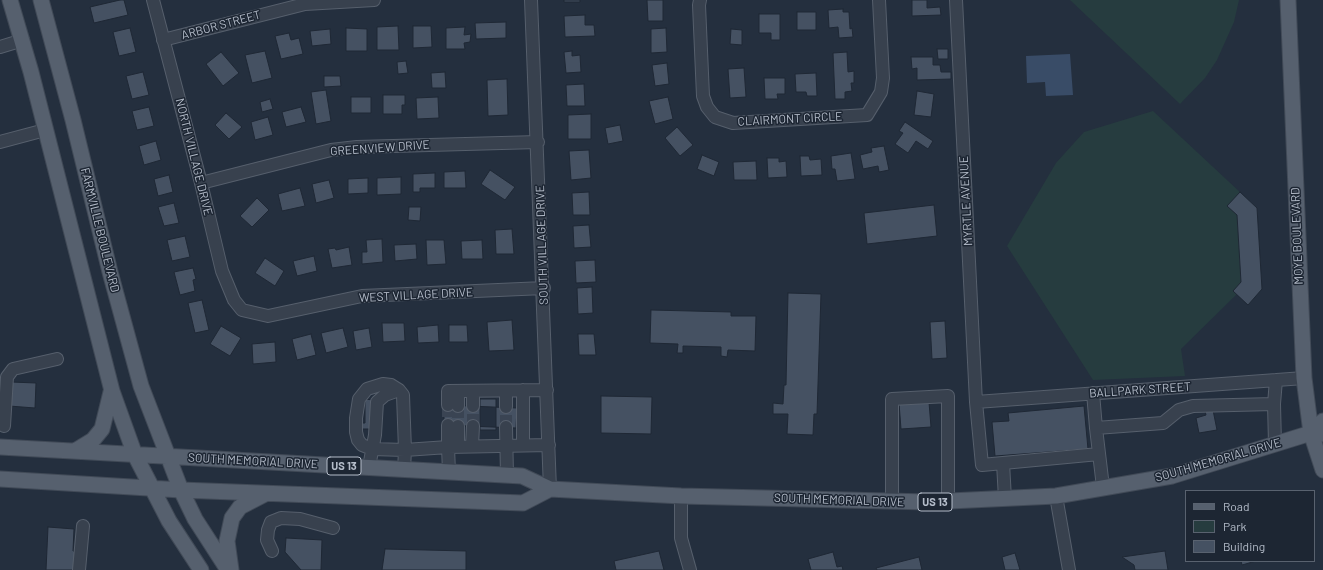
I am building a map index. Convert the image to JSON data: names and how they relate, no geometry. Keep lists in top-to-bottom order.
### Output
{
  "streets": {
    "main road": [
      "FARMVILLE BOULEVARD",
      "MOYE BOULEVARD",
      "SOUTH MEMORIAL DRIVE",
      "US 13"
    ],
    "street": [
      "ARBOR STREET",
      "CLAIRMONT CIRCLE",
      "GREENVIEW DRIVE",
      "NORTH VILLAGE DRIVE",
      "MYRTLE AVENUE",
      "SOUTH VILLAGE DRIVE",
      "WEST VILLAGE DRIVE",
      "BALLPARK STREET"
    ]
  },
  "crossings": [
    ["ARBOR STREET", "NORTH VILLAGE DRIVE"],
    ["GREENVIEW DRIVE", "NORTH VILLAGE DRIVE"],
    ["GREENVIEW DRIVE", "SOUTH VILLAGE DRIVE"],
    ["NORTH VILLAGE DRIVE", "WEST VILLAGE DRIVE"],
    ["MYRTLE AVENUE", "BALLPARK STREET"],
    ["FARMVILLE BOULEVARD", "SOUTH MEMORIAL DRIVE"],
    ["MOYE BOULEVARD", "BALLPARK STREET"],
    ["MOYE BOULEVARD", "SOUTH MEMORIAL DRIVE"],
    ["SOUTH VILLAGE DRIVE", "WEST VILLAGE DRIVE"],
    ["SOUTH VILLAGE DRIVE", "SOUTH MEMORIAL DRIVE"]
  ],
  "legend": ["Road", "Park", "Building"]
}
